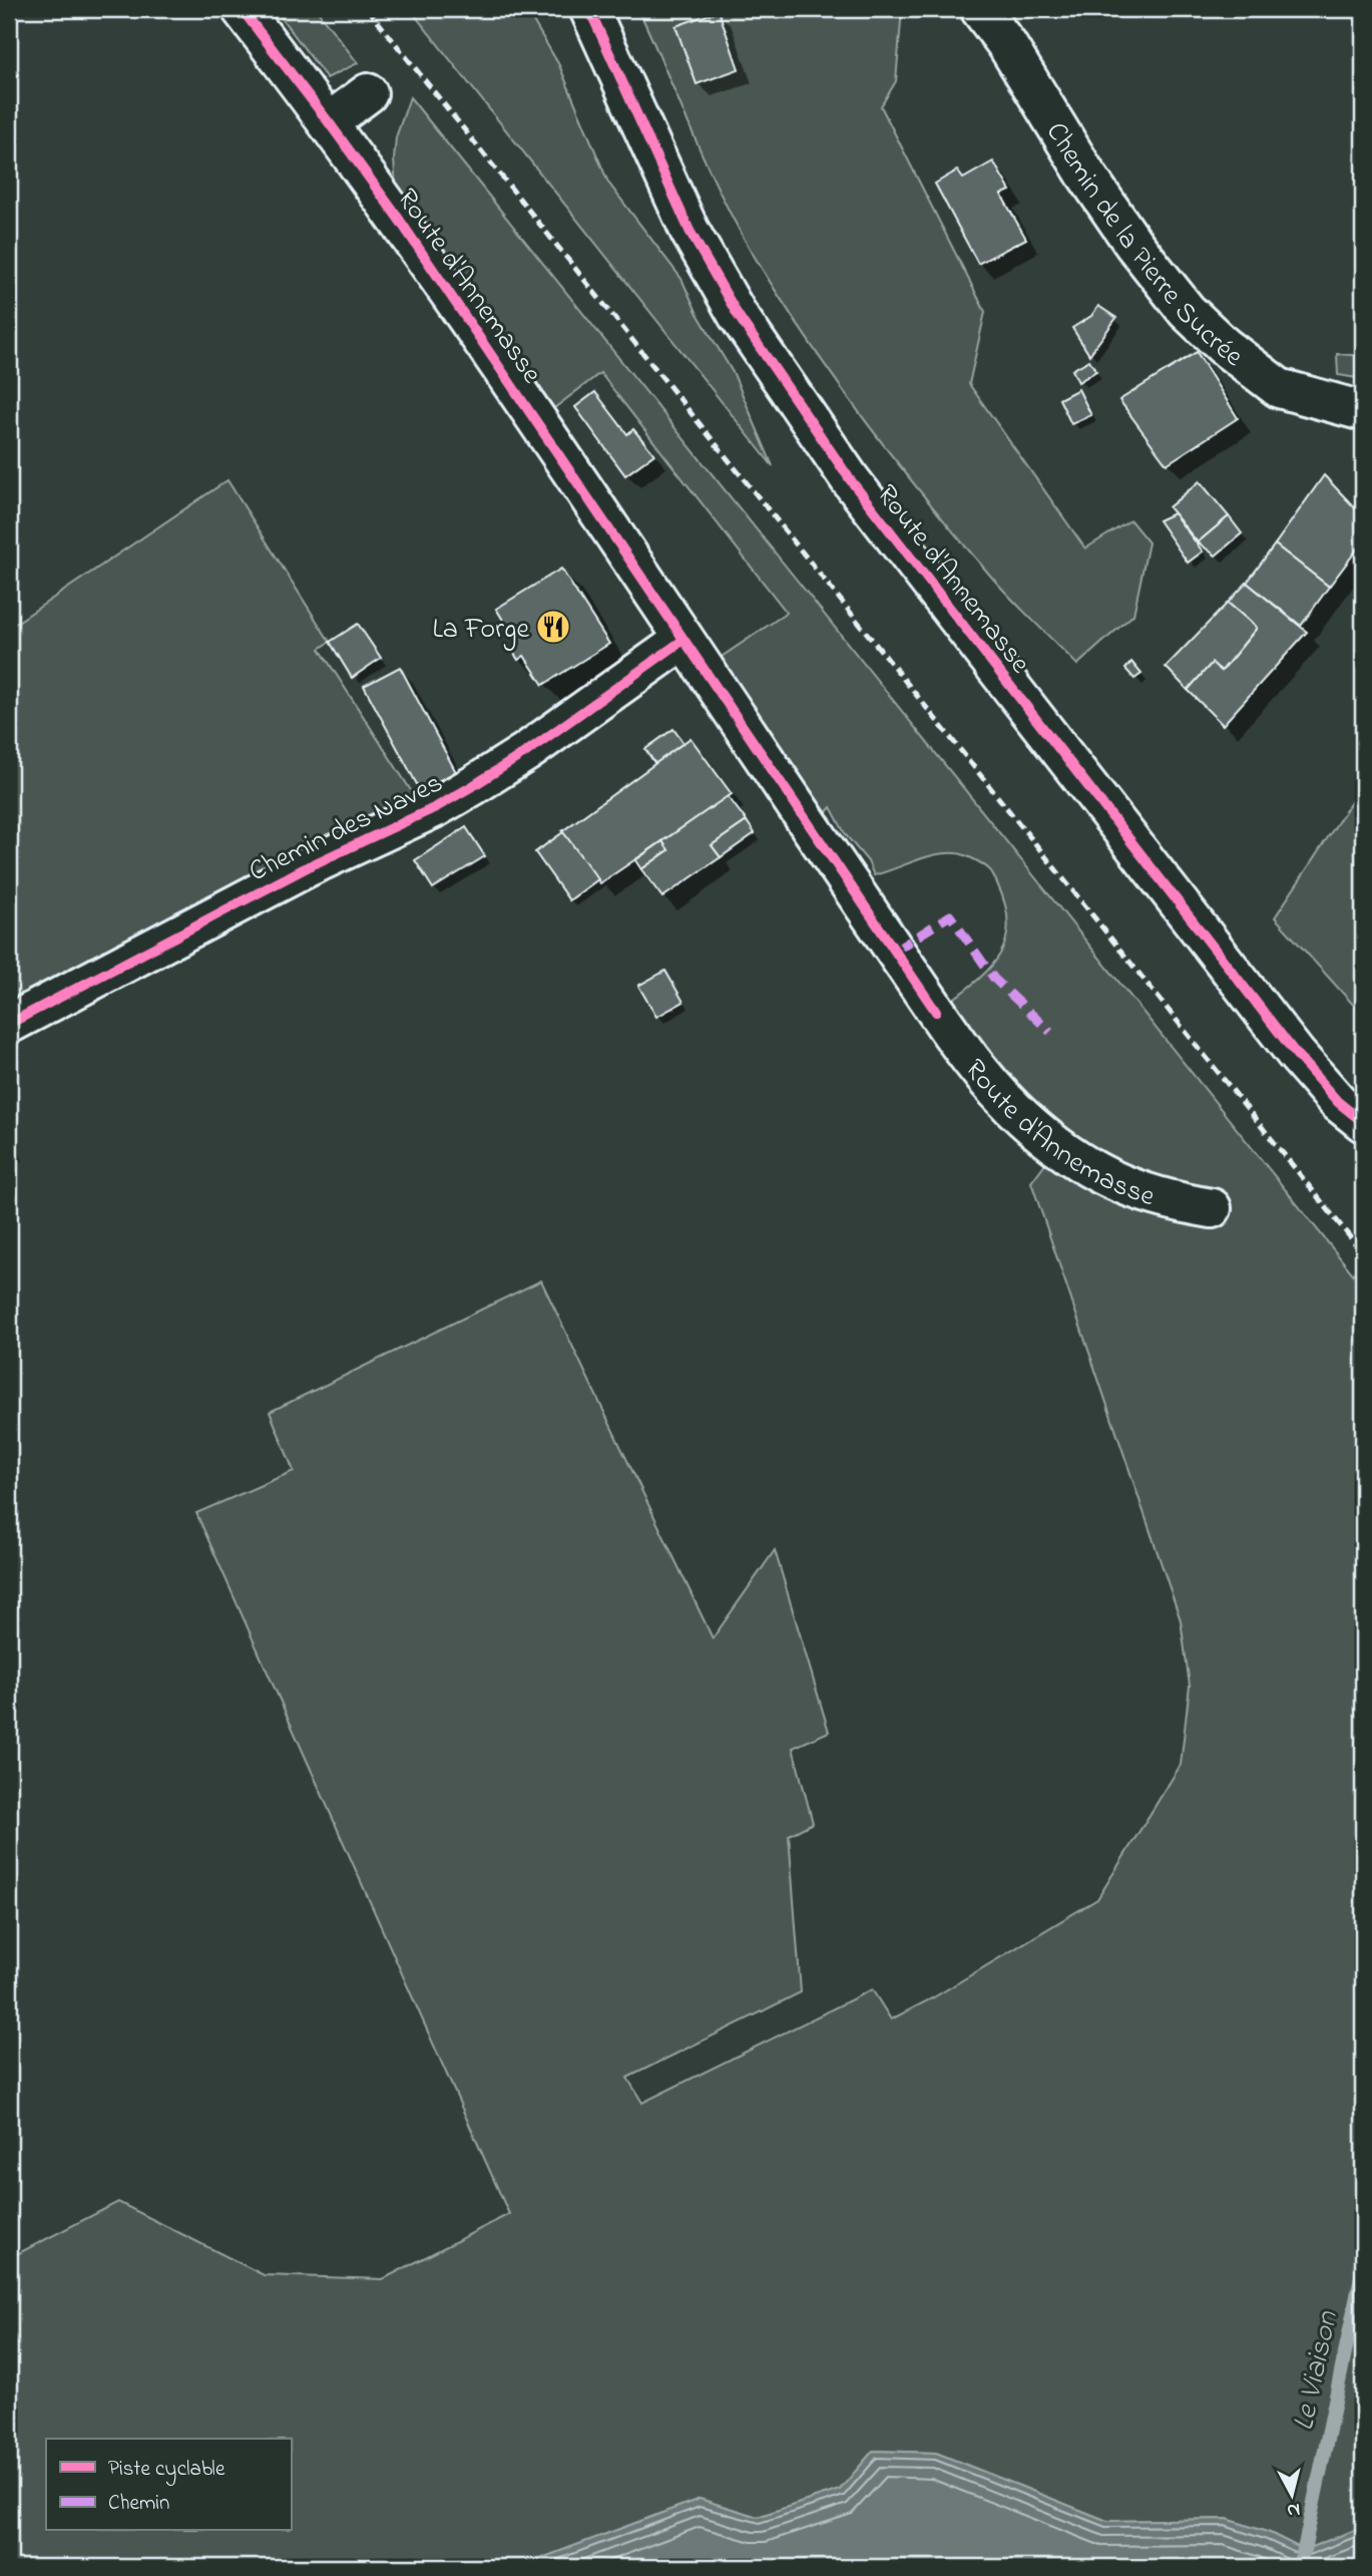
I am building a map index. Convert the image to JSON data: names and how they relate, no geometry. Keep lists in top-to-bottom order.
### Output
{
  "streets": {
    "street": ["Chemin de la Pierre Sucrée", "Route d'Annemasse", "Chemin des Naves"]
  },
  "crossings": [
    ["Route d'Annemasse", "Chemin des Naves"]
  ],
  "water": ["Le Viaison"],
  "places": {
    "restaurant": ["La Forge"]
  },
  "legend": ["Piste cyclable", "Chemin"],
  "north": "bottom"
}
